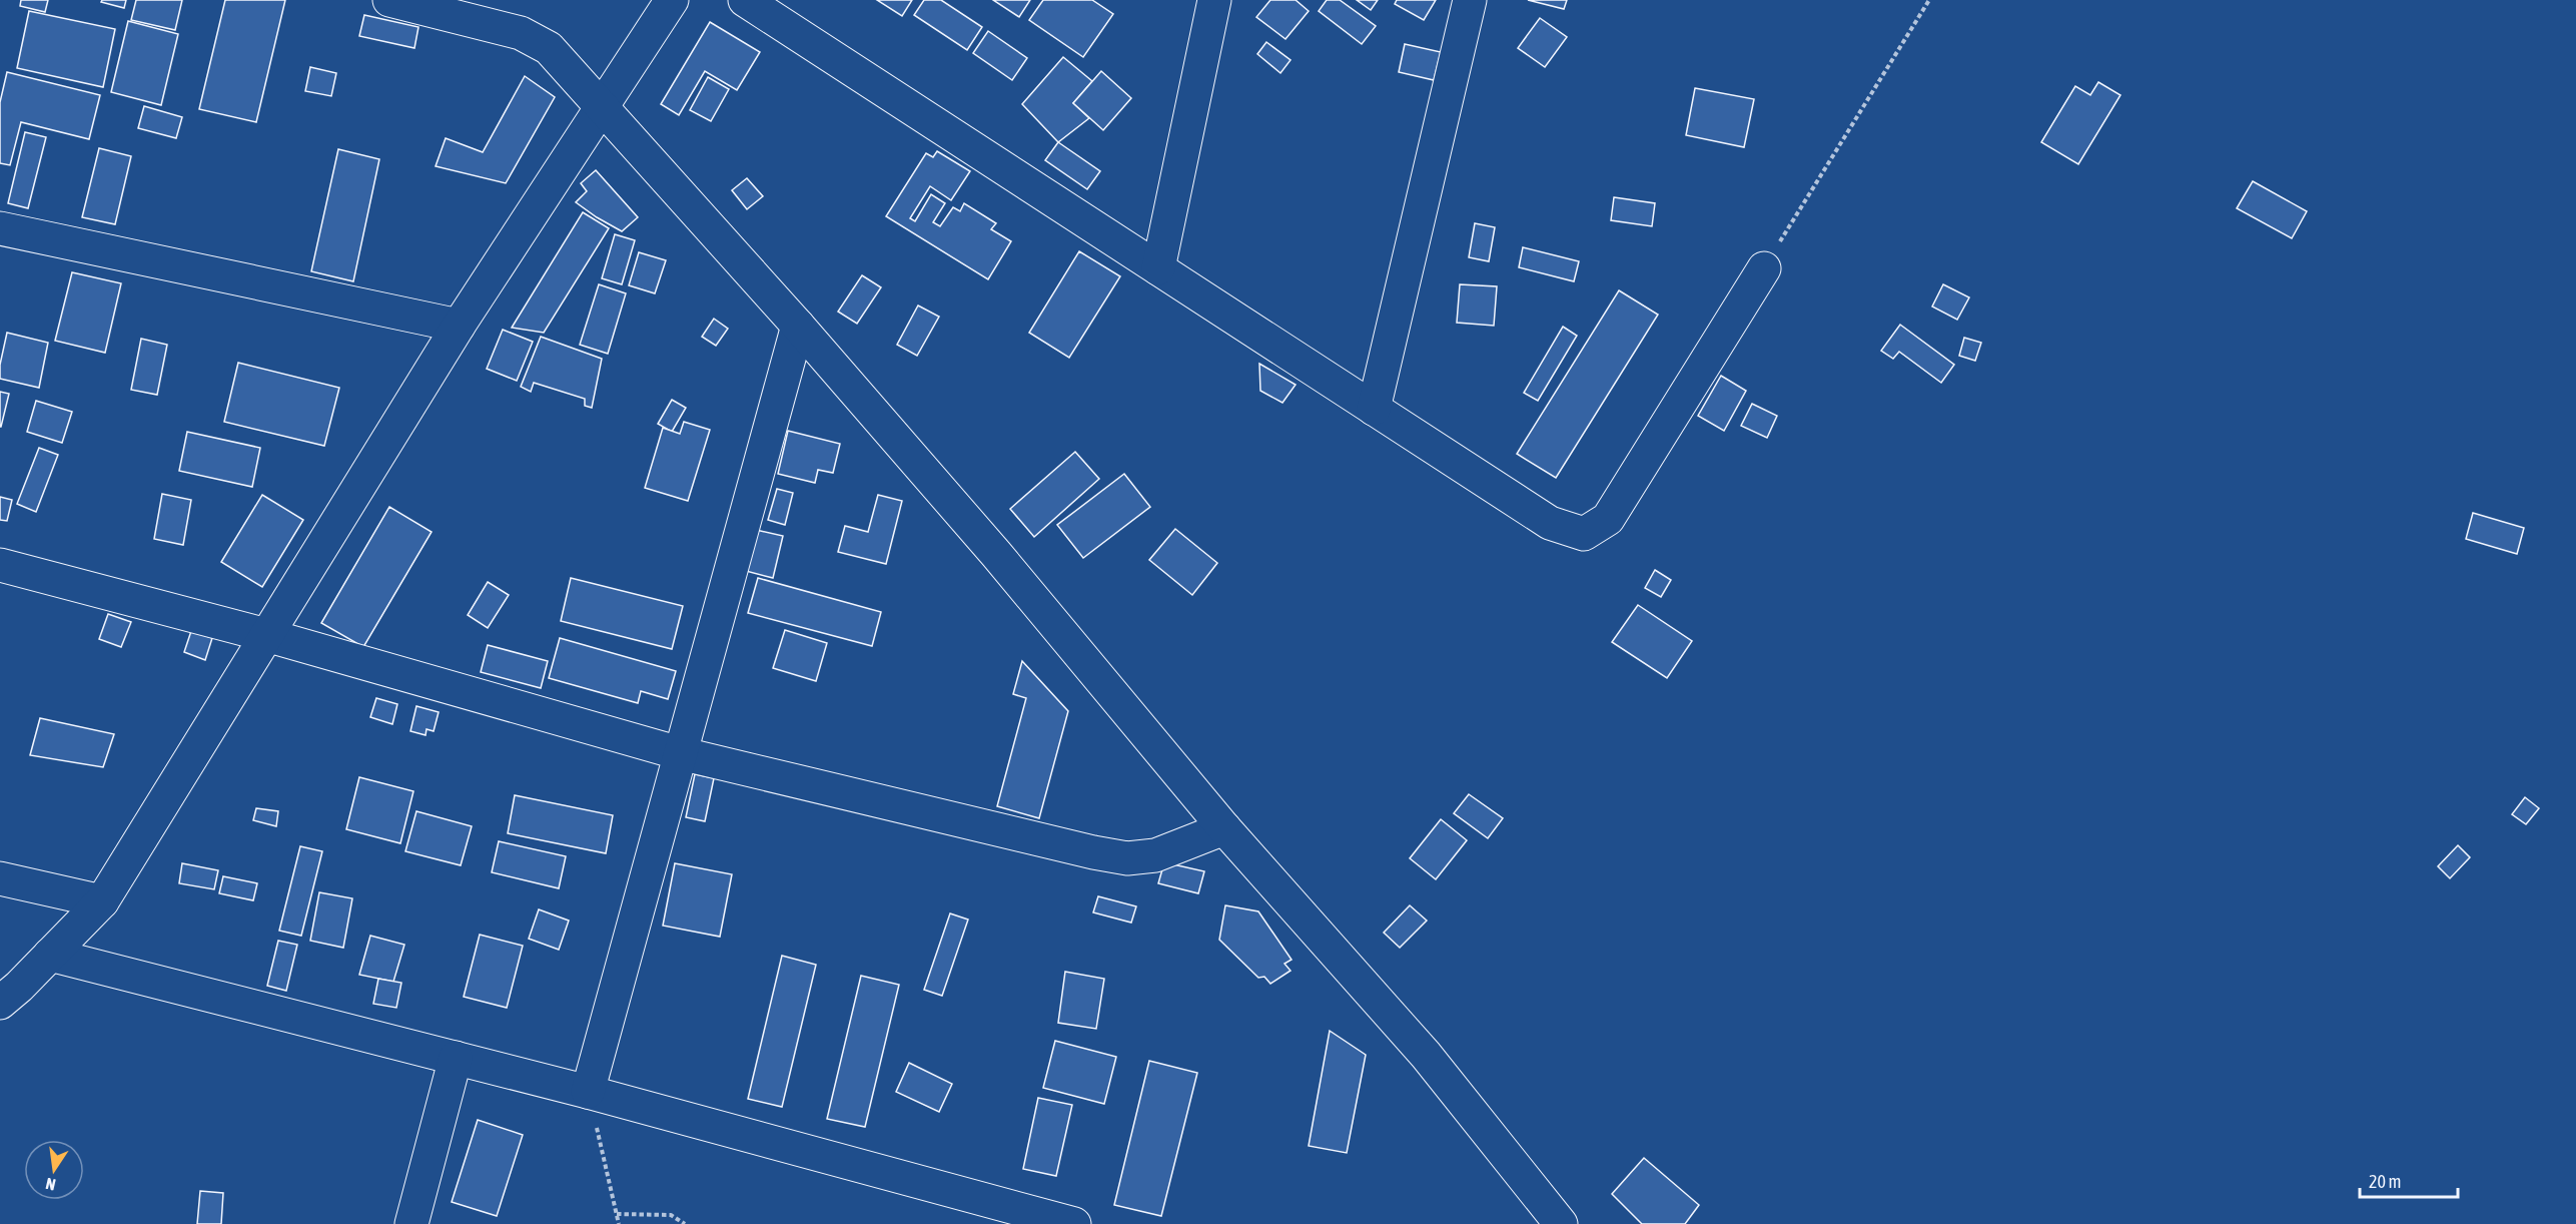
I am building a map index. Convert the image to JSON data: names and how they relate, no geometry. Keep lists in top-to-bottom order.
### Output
{
  "scale_bar": "20 m",
  "north": "bottom"
}
